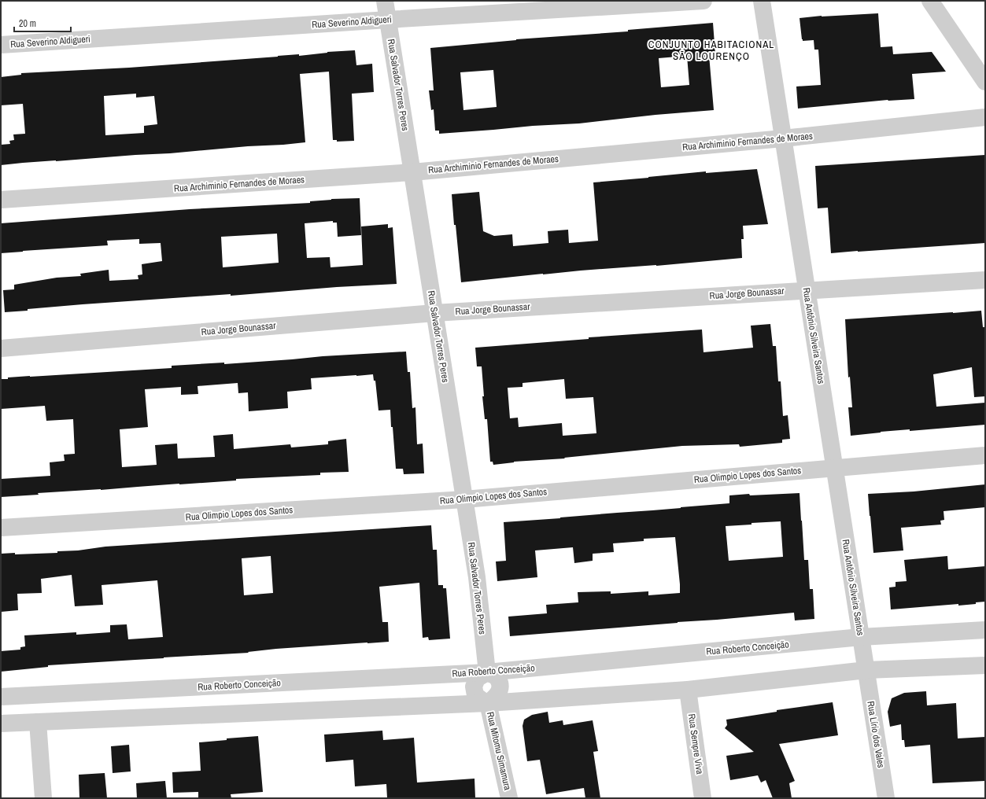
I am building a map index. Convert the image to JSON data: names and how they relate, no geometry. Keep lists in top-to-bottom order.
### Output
{
  "streets": {
    "street": [
      "Rua Severino Aldigueri",
      "Rua Salvador Torres Peres",
      "Rua Archiminio Fernandes de Moraes",
      "Rua Jorge Bounassar",
      "Rua Antônio Silveira Santos",
      "Rua Olimpio Lopes dos Santos",
      "Rua Roberto Conceição",
      "Rua Lírio dos Vales",
      "Rua Sempre Viva",
      "Rua Mitomu Simamura"
    ]
  },
  "crossings": [
    ["Rua Severino Aldigueri", "Rua Salvador Torres Peres"],
    ["Rua Salvador Torres Peres", "Rua Archiminio Fernandes de Moraes"],
    ["Rua Salvador Torres Peres", "Rua Jorge Bounassar"],
    ["Rua Salvador Torres Peres", "Rua Olimpio Lopes dos Santos"],
    ["Rua Salvador Torres Peres", "Rua Roberto Conceição"],
    ["Rua Salvador Torres Peres", "Rua Mitomu Simamura"],
    ["Rua Archiminio Fernandes de Moraes", "Rua Antônio Silveira Santos"],
    ["Rua Jorge Bounassar", "Rua Antônio Silveira Santos"],
    ["Rua Antônio Silveira Santos", "Rua Olimpio Lopes dos Santos"],
    ["Rua Antônio Silveira Santos", "Rua Roberto Conceição"],
    ["Rua Antônio Silveira Santos", "Rua Lírio dos Vales"],
    ["Rua Roberto Conceição", "Rua Mitomu Simamura"]
  ],
  "districts": ["CONJUNTO HABITACIONAL SÃO LOURENÇO"],
  "scale_bar": "20 m"
}
